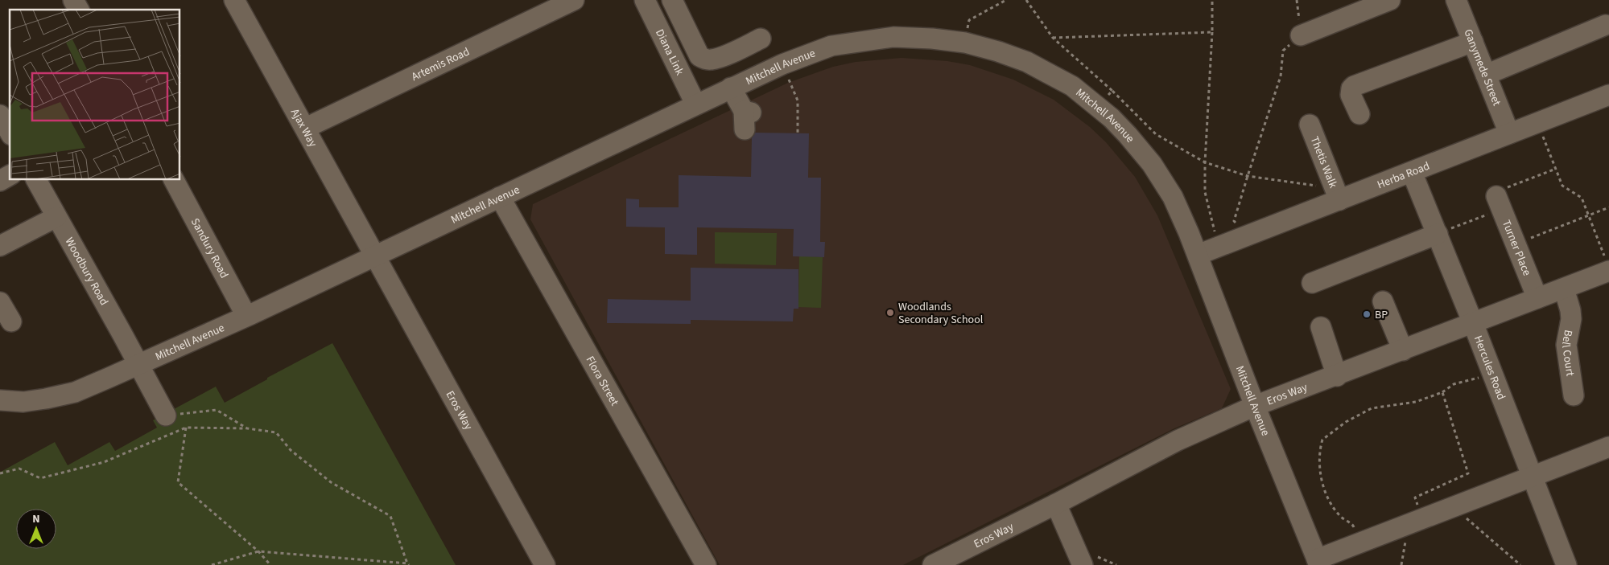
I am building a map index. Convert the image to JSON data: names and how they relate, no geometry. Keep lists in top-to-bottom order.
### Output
{
  "streets": {
    "street": [
      "Diana Link",
      "Artemis Road",
      "Mitchell Avenue",
      "Ganymede Street",
      "Ajax Way",
      "Thetis Walk",
      "Herba Road",
      "Sandury Road",
      "Turner Place",
      "Woodbury Road",
      "Bell Court",
      "Hercules Road",
      "Flora Street",
      "Eros Way"
    ]
  },
  "crossings": [
    ["Diana Link", "Mitchell Avenue"],
    ["Artemis Road", "Ajax Way"],
    ["Mitchell Avenue", "Ajax Way"],
    ["Mitchell Avenue", "Herba Road"],
    ["Mitchell Avenue", "Sandury Road"],
    ["Mitchell Avenue", "Woodbury Road"],
    ["Mitchell Avenue", "Flora Street"],
    ["Mitchell Avenue", "Eros Way"],
    ["Ganymede Street", "Herba Road"],
    ["Ajax Way", "Eros Way"],
    ["Thetis Walk", "Herba Road"],
    ["Herba Road", "Hercules Road"],
    ["Turner Place", "Eros Way"],
    ["Bell Court", "Eros Way"],
    ["Hercules Road", "Eros Way"]
  ],
  "places": ["Woodlands Secondary School", "BP"],
  "north": "top"
}
